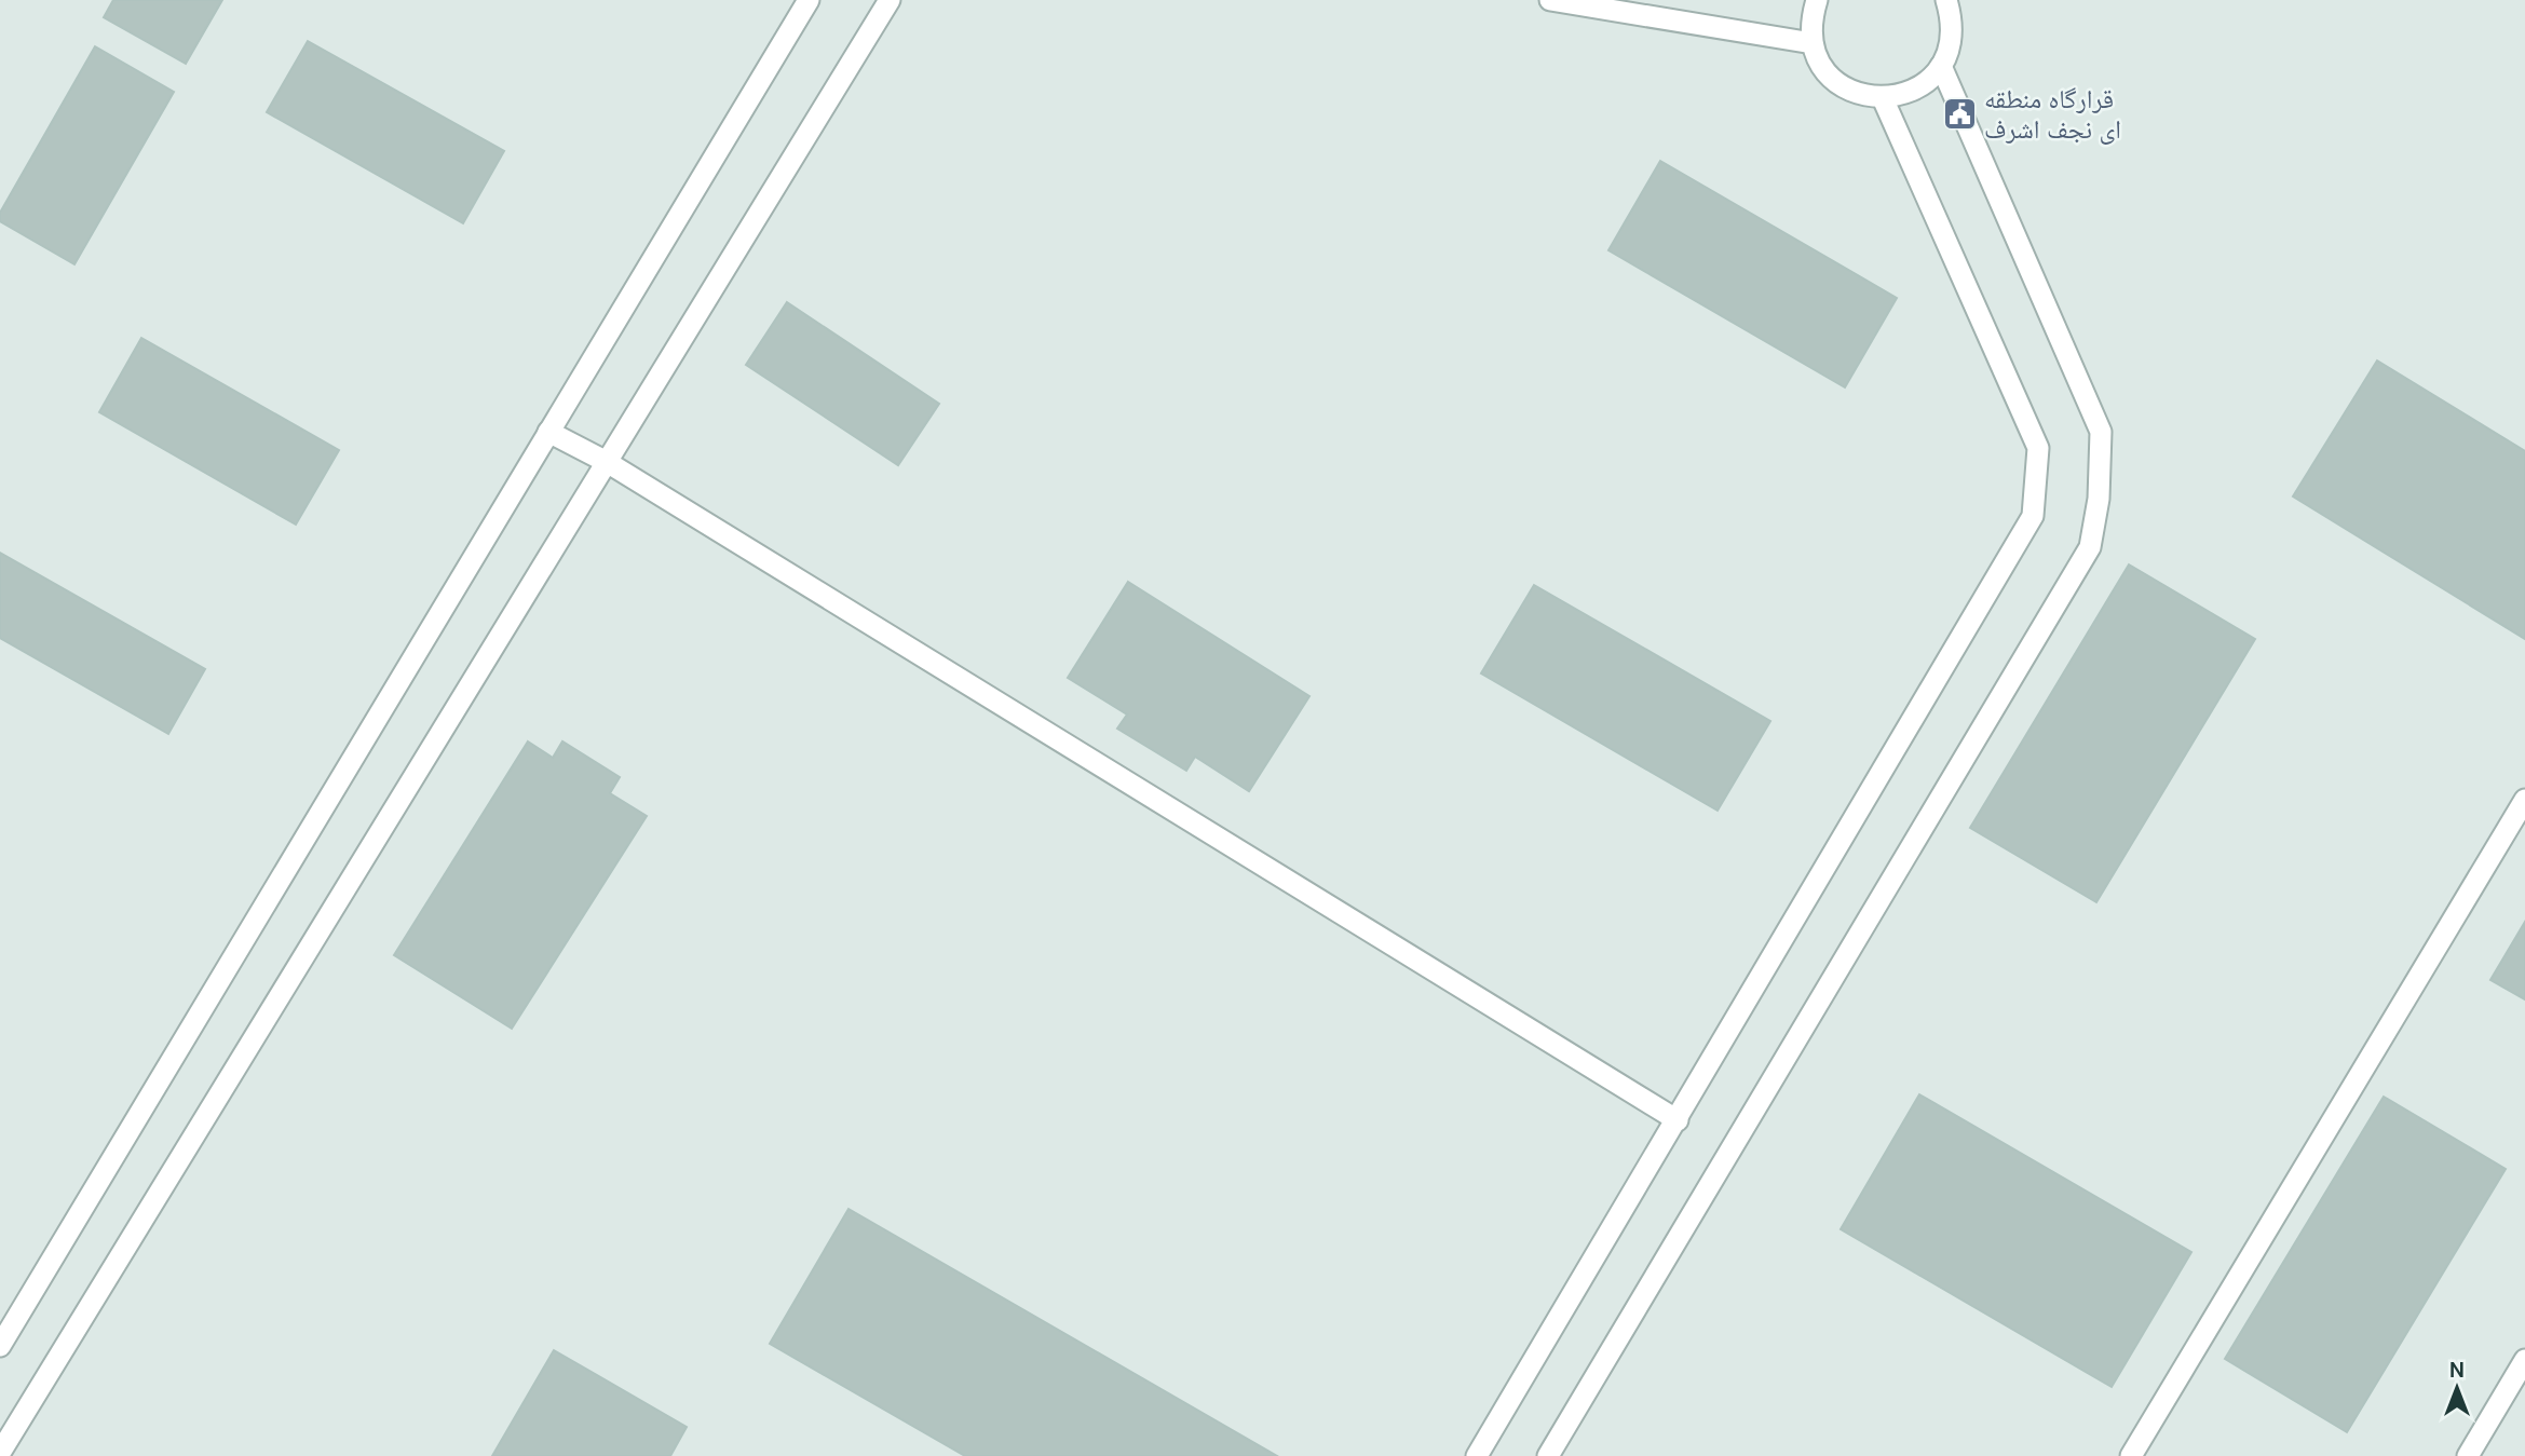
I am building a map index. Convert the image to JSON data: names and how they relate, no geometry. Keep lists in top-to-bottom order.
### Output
{
  "places": {
    "public building": ["قرارگاه منطقه ای نجف اشرف"]
  },
  "north": "top"
}
